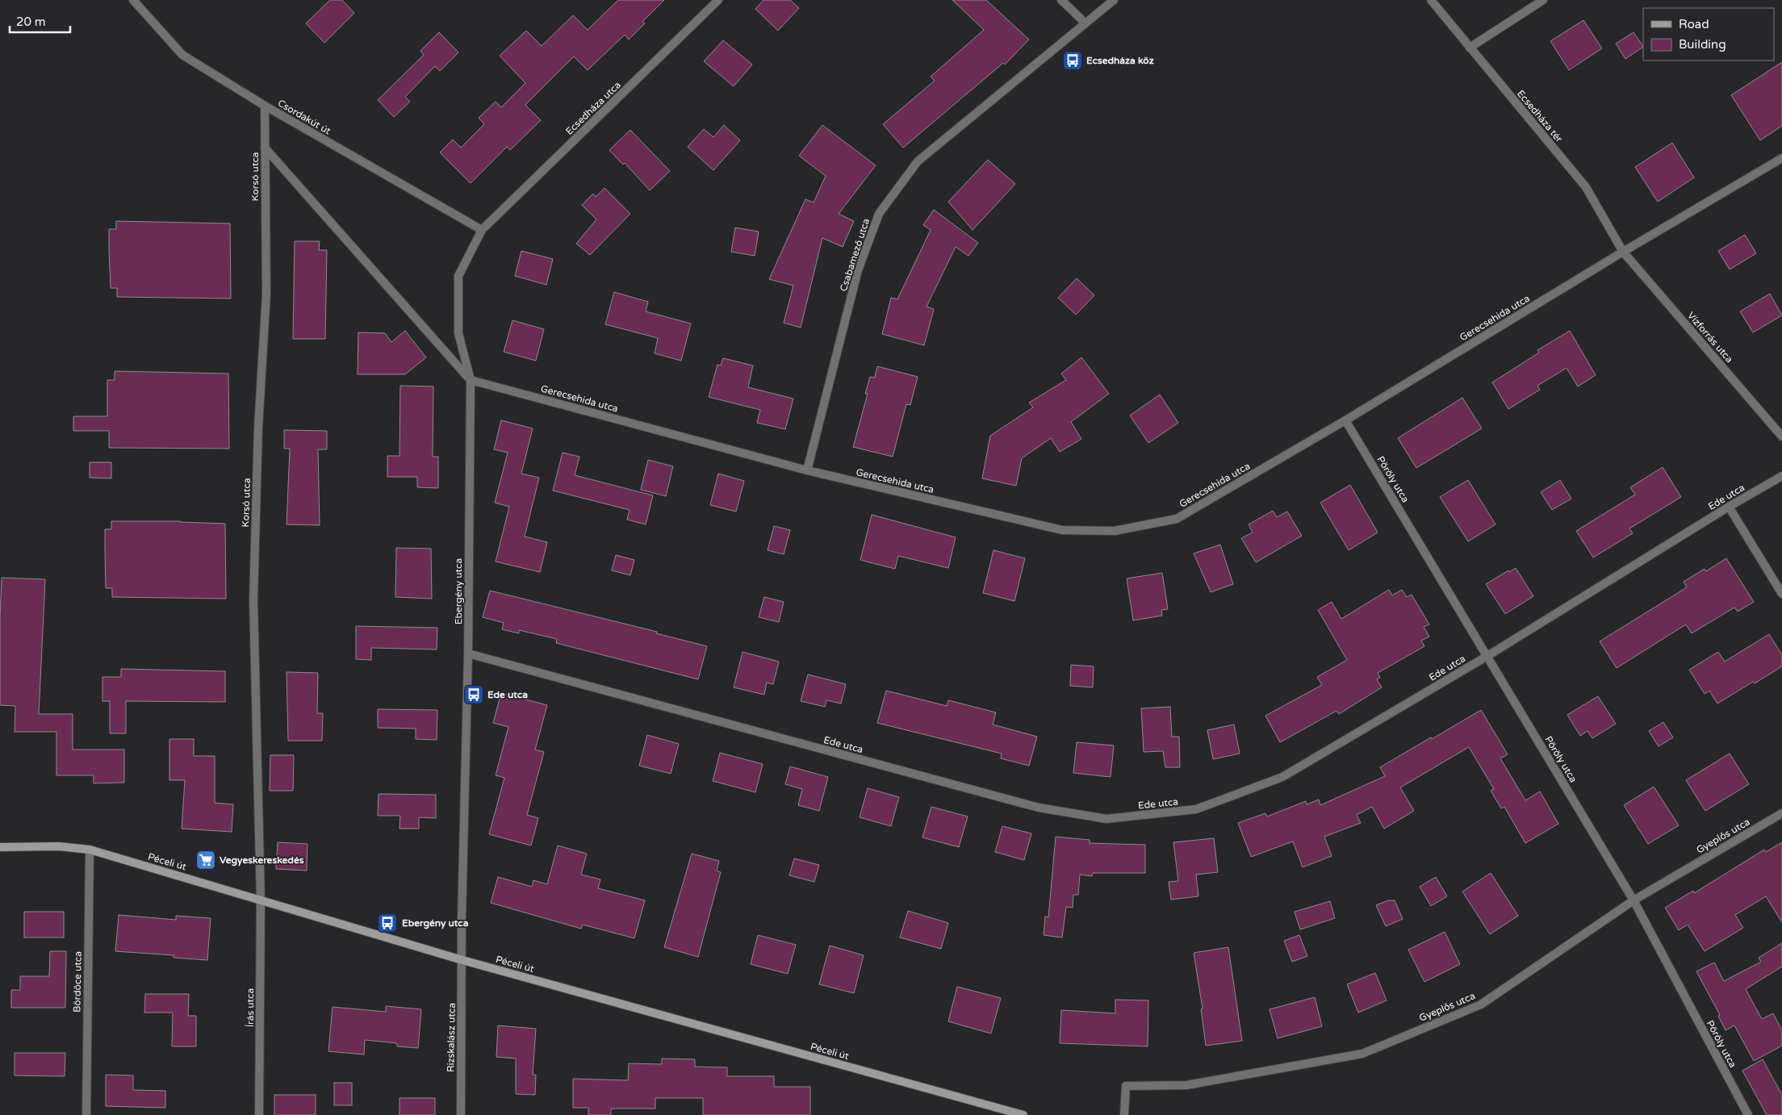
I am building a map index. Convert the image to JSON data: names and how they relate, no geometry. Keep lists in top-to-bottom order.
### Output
{
  "streets": {
    "main road": ["Péceli út"],
    "street": [
      "Ecsedháza utca",
      "Ecsedháza tér",
      "Csordakút út",
      "Korsó utca",
      "Csabamező utca",
      "Gerecsehida utca",
      "Vízforrás utca",
      "Pöröly utca",
      "Ede utca",
      "Ebergény utca",
      "Gyeplős utca",
      "Bördöce utca",
      "Írás utca",
      "Rizskalász utca"
    ]
  },
  "crossings": [
    ["Ecsedháza utca", "Csordakút út"],
    ["Ecsedháza utca", "Ebergény utca"],
    ["Ecsedháza tér", "Gerecsehida utca"],
    ["Ecsedháza tér", "Vízforrás utca"],
    ["Csordakút út", "Korsó utca"],
    ["Csordakút út", "Ebergény utca"],
    ["Korsó utca", "Péceli út"],
    ["Korsó utca", "Írás utca"],
    ["Csabamező utca", "Gerecsehida utca"],
    ["Gerecsehida utca", "Vízforrás utca"],
    ["Gerecsehida utca", "Pöröly utca"],
    ["Gerecsehida utca", "Ebergény utca"],
    ["Pöröly utca", "Ede utca"],
    ["Pöröly utca", "Gyeplős utca"],
    ["Ede utca", "Ebergény utca"],
    ["Ebergény utca", "Péceli út"],
    ["Ebergény utca", "Rizskalász utca"],
    ["Péceli út", "Bördöce utca"],
    ["Péceli út", "Írás utca"],
    ["Péceli út", "Rizskalász utca"]
  ],
  "places": {
    "bus stop": ["Ecsedháza köz", "Ede utca", "Ebergény utca"],
    "supermarket": ["Vegyeskereskedés"]
  },
  "legend": ["Road", "Building"],
  "scale_bar": "20 m"
}
